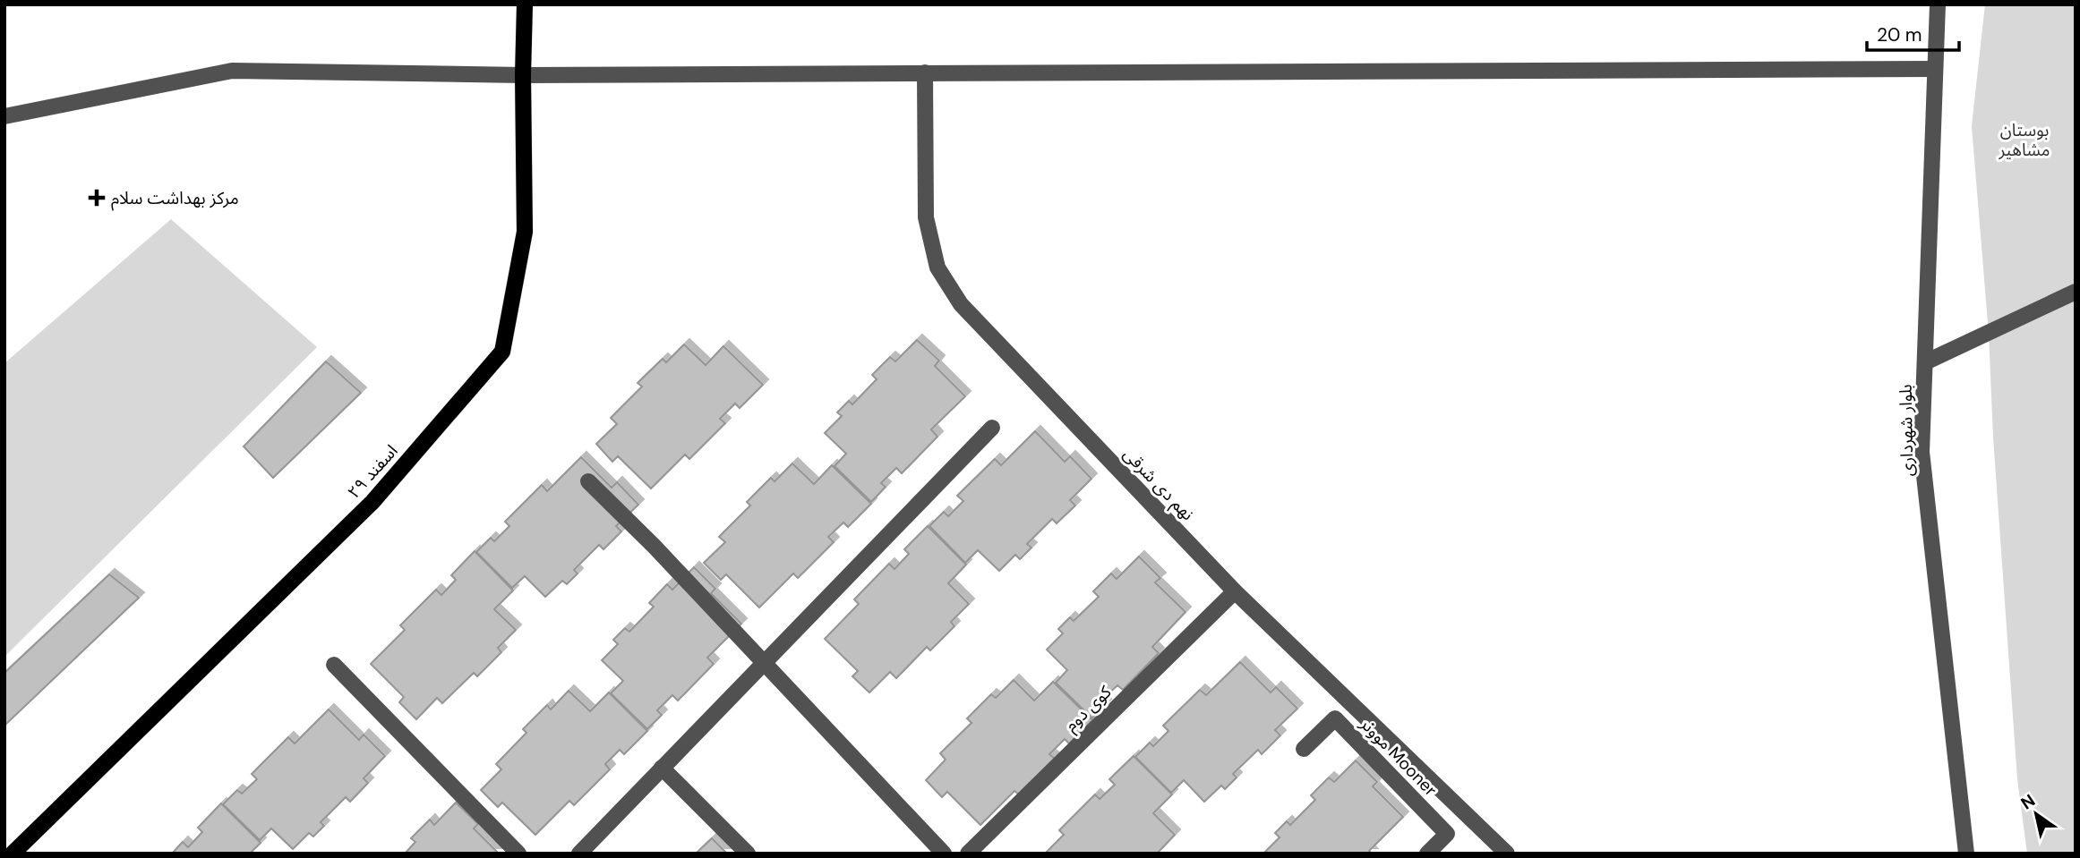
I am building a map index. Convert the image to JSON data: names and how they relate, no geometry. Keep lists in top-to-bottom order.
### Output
{
  "streets": {
    "main road": ["۲۹ اسفند"],
    "street": [
      "بلوار شهرداری",
      "نهم دی شرقی",
      "کوی دوم",
      "موونر Mooner"
    ]
  },
  "crossings": [
    ["نهم دی شرقی", "کوی دوم"]
  ],
  "parks": ["بوستان مشاهیر"],
  "places": {
    "health": ["مرکز بهداشت سلام"]
  },
  "scale_bar": "20 m",
  "north": "top left"
}
